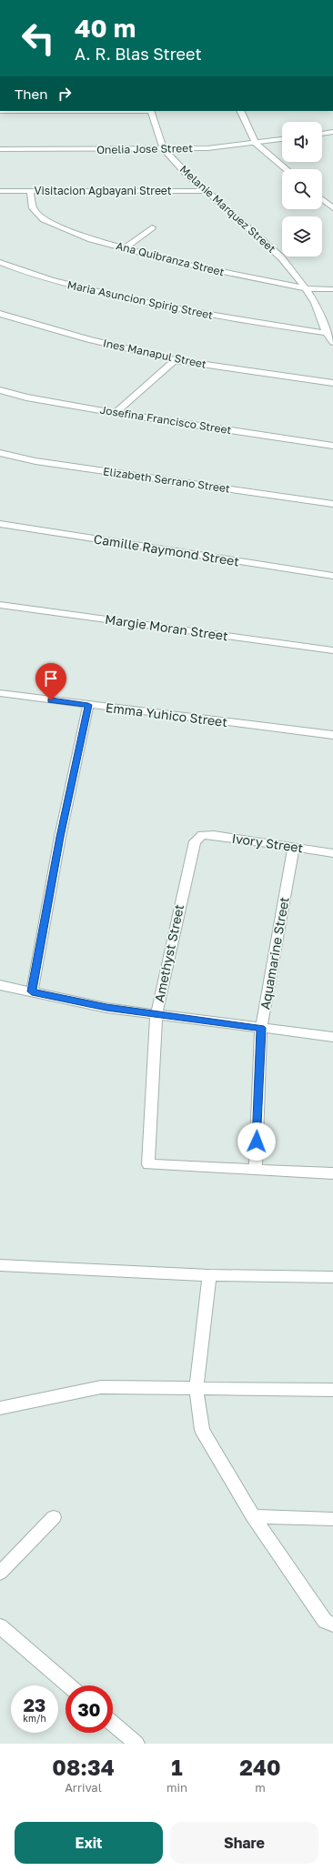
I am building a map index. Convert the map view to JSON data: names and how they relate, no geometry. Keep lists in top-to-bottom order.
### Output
{
  "streets": {
    "street": [
      "Onelia Jose Street",
      "Visitacion Agbayani Street",
      "Melanie Marquez Street",
      "Ana Quibranza Street",
      "Maria Asuncion Spirig Street",
      "Ines Manapul Street",
      "Josefina Francisco Street",
      "Elizabeth Serrano Street",
      "Camille Raymond Street",
      "Margie Moran Street",
      "Emma Yuhico Street",
      "Ivory Street",
      "Amethyst Street",
      "Aquamarine Street"
    ]
  },
  "crossings": [
    ["Onelia Jose Street", "Melanie Marquez Street"],
    ["Visitacion Agbayani Street", "Melanie Marquez Street"],
    ["Visitacion Agbayani Street", "Ana Quibranza Street"],
    ["Melanie Marquez Street", "Ana Quibranza Street"],
    ["Melanie Marquez Street", "Maria Asuncion Spirig Street"],
    ["Ivory Street", "Amethyst Street"],
    ["Ivory Street", "Aquamarine Street"],
    ["Amethyst Street", "Aquamarine Street"]
  ],
  "page": {
    "turn": ["40 m", "A. R. Blas Street"],
    "then": "Then",
    "speed": "23 km/h",
    "limit": "30",
    "eta": [
      "08:34",
      "Arrival",
      "1",
      "min",
      "240",
      "m"
    ],
    "buttons": ["Exit", "Share"]
  }
}
